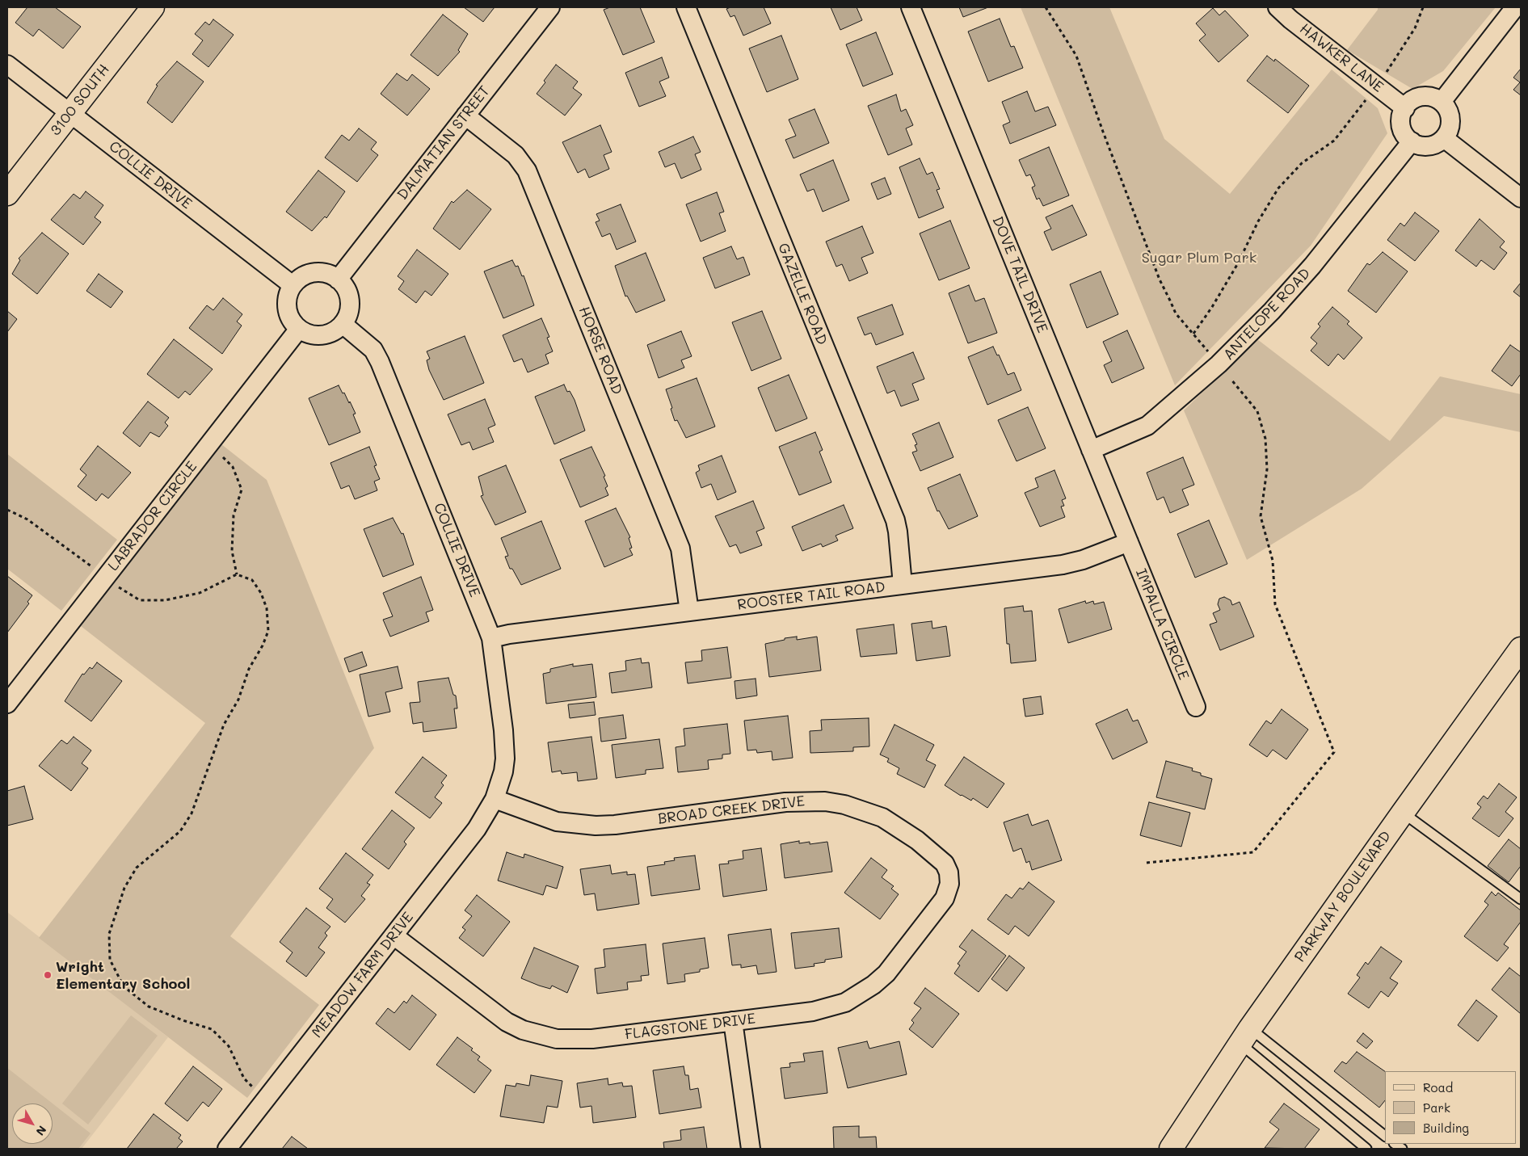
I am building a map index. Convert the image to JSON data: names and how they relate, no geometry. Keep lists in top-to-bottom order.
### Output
{
  "streets": {
    "street": [
      "HAWKER LANE",
      "3100 SOUTH",
      "DALMATIAN STREET",
      "COLLIE DRIVE",
      "DOVE TAIL DRIVE",
      "GAZELLE ROAD",
      "ANTELOPE ROAD",
      "HORSE ROAD",
      "LABRADOR CIRCLE",
      "ROOSTER TAIL ROAD",
      "IMPALLA CIRCLE",
      "BROAD CREEK DRIVE",
      "PARKWAY BOULEVARD",
      "MEADOW FARM DRIVE",
      "FLAGSTONE DRIVE"
    ]
  },
  "crossings": [
    ["HAWKER LANE", "ANTELOPE ROAD"],
    ["3100 SOUTH", "COLLIE DRIVE"],
    ["DALMATIAN STREET", "COLLIE DRIVE"],
    ["DALMATIAN STREET", "HORSE ROAD"],
    ["DALMATIAN STREET", "LABRADOR CIRCLE"],
    ["COLLIE DRIVE", "LABRADOR CIRCLE"],
    ["COLLIE DRIVE", "ROOSTER TAIL ROAD"],
    ["COLLIE DRIVE", "BROAD CREEK DRIVE"],
    ["COLLIE DRIVE", "MEADOW FARM DRIVE"],
    ["DOVE TAIL DRIVE", "ANTELOPE ROAD"],
    ["DOVE TAIL DRIVE", "ROOSTER TAIL ROAD"],
    ["DOVE TAIL DRIVE", "IMPALLA CIRCLE"],
    ["GAZELLE ROAD", "ROOSTER TAIL ROAD"],
    ["HORSE ROAD", "ROOSTER TAIL ROAD"],
    ["ROOSTER TAIL ROAD", "IMPALLA CIRCLE"],
    ["BROAD CREEK DRIVE", "MEADOW FARM DRIVE"],
    ["BROAD CREEK DRIVE", "FLAGSTONE DRIVE"],
    ["MEADOW FARM DRIVE", "FLAGSTONE DRIVE"]
  ],
  "parks": ["Sugar Plum Park"],
  "places": ["Wright Elementary School"],
  "legend": ["Road", "Park", "Building"],
  "north": "bottom right"
}
